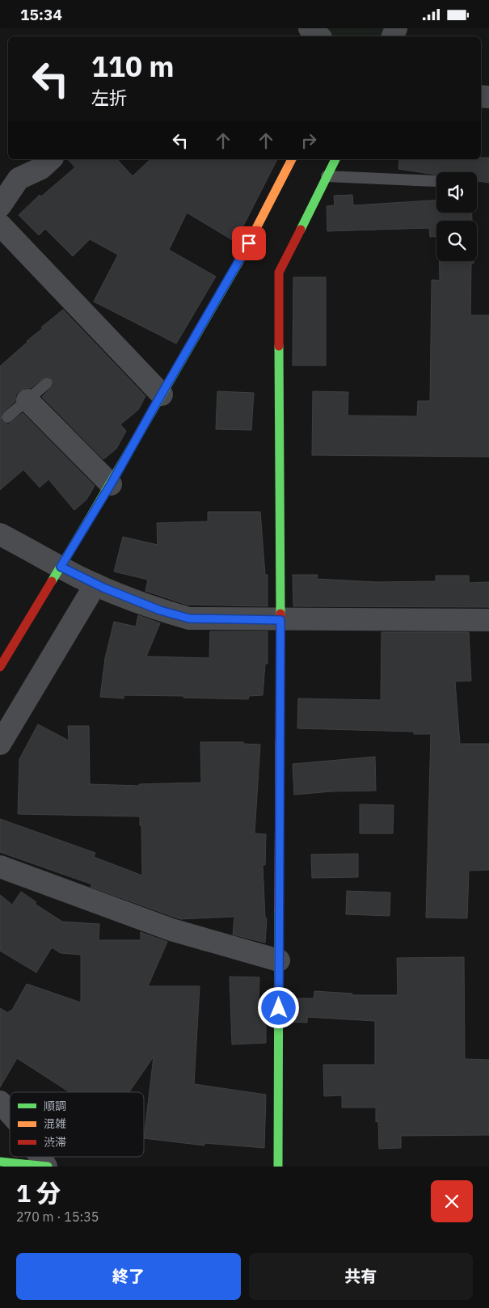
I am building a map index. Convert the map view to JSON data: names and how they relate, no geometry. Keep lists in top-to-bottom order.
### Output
{
  "legend": ["順調", "混雑", "渋滞"],
  "page": {
    "status": "15:34",
    "turn": ["110 m", "左折"],
    "heading": ["1 分", "270 m · 15:35"],
    "buttons": ["終了", "共有"]
  }
}
